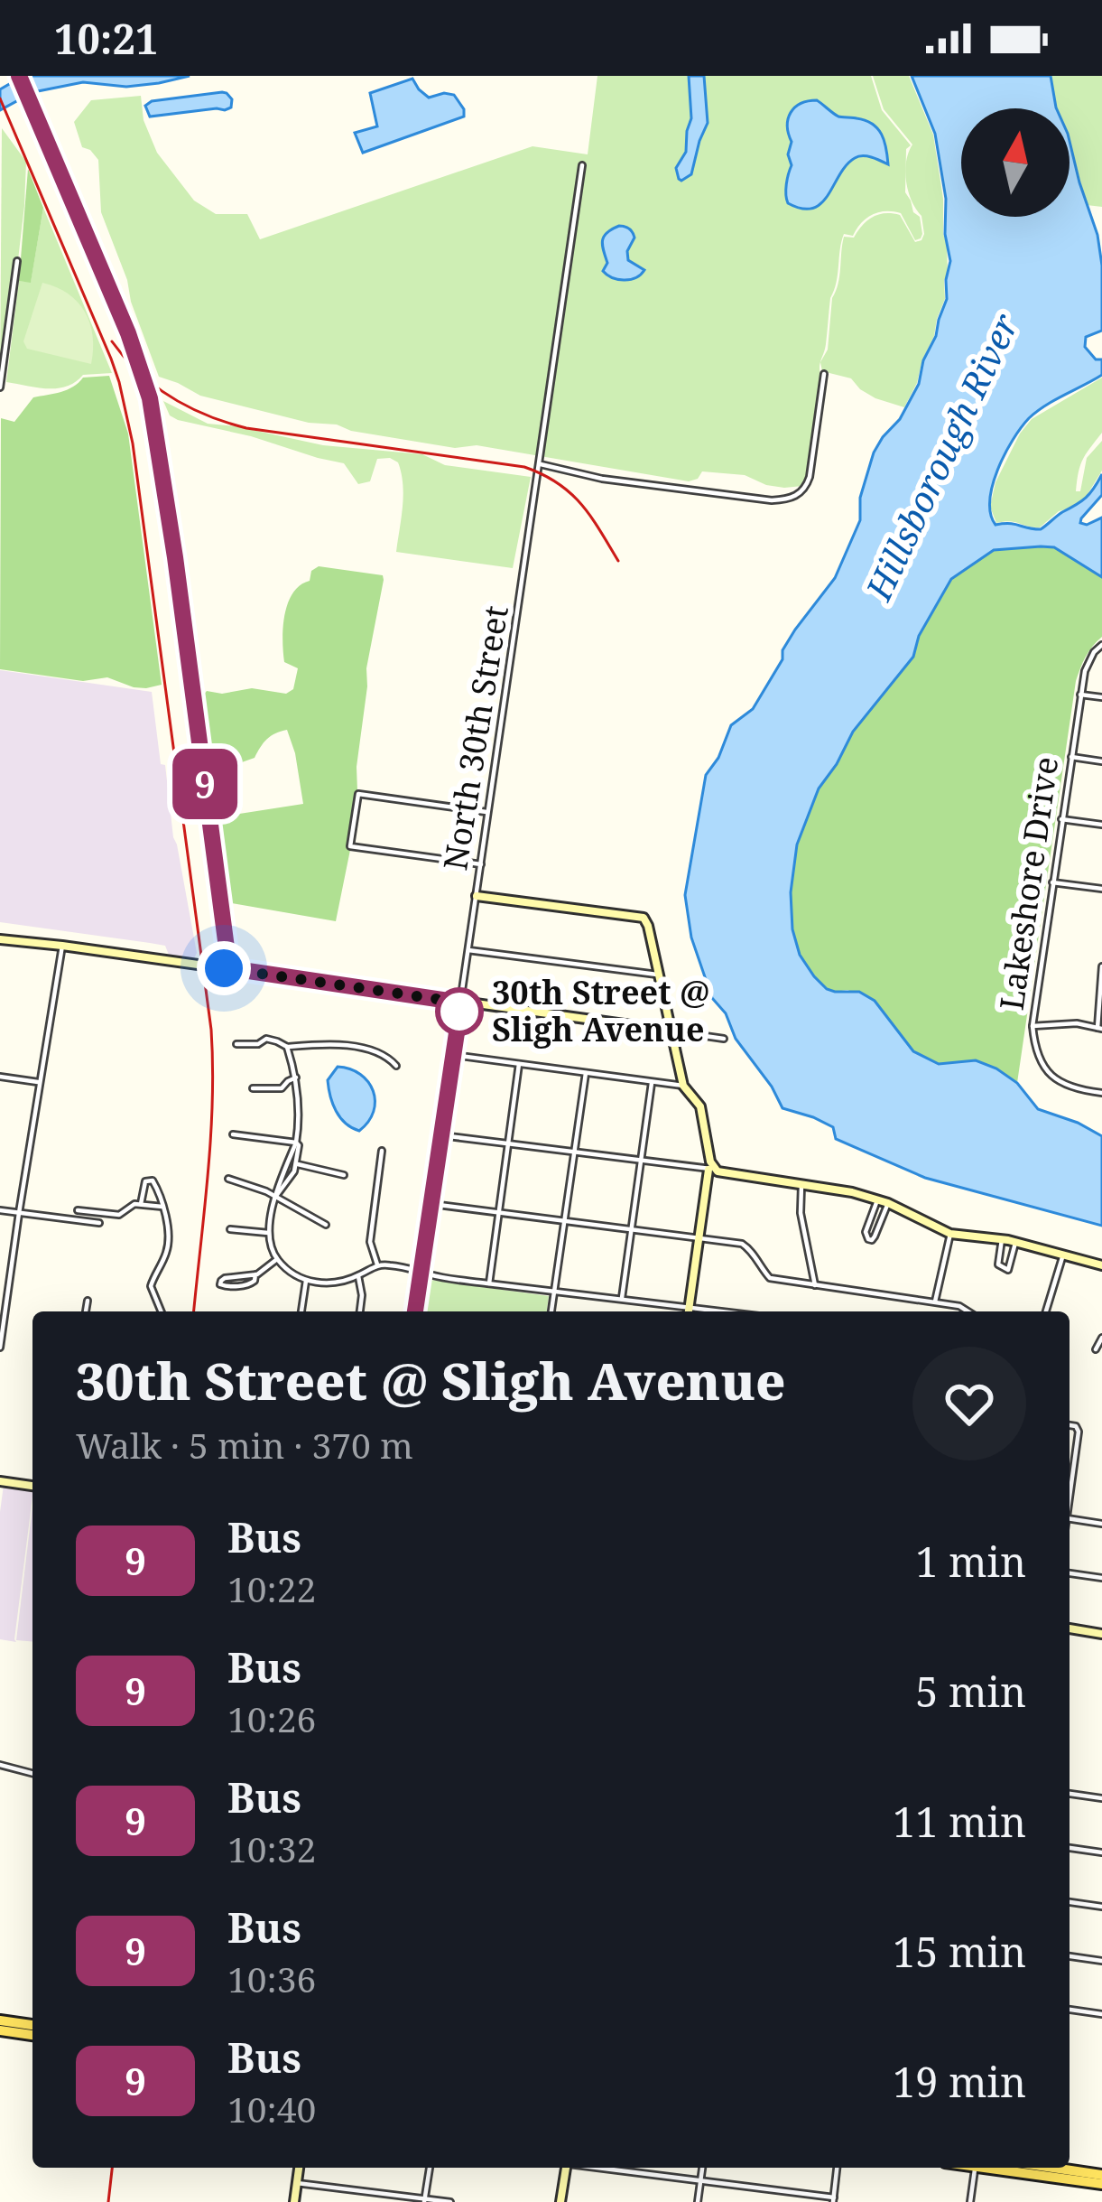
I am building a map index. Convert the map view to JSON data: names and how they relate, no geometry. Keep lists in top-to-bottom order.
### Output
{
  "streets": {
    "street": ["North 30th Street", "Lakeshore Drive"]
  },
  "water": ["Hillsborough River"],
  "places": ["30th Street @ Sligh Avenue"],
  "lines": ["bus line 9"],
  "north": "top",
  "page": {
    "status": "10:21",
    "on_map": "9",
    "heading": ["30th Street @ Sligh Avenue", "Walk · 5 min · 370 m"],
    "list": [
      {
        "mark": "9",
        "name": "Bus",
        "note": "10:22",
        "value": "1 min"
      },
      {
        "mark": "9",
        "name": "Bus",
        "note": "10:26",
        "value": "5 min"
      },
      {
        "mark": "9",
        "name": "Bus",
        "note": "10:32",
        "value": "11 min"
      },
      {
        "mark": "9",
        "name": "Bus",
        "note": "10:36",
        "value": "15 min"
      },
      {
        "mark": "9",
        "name": "Bus",
        "note": "10:40",
        "value": "19 min"
      }
    ]
  }
}
